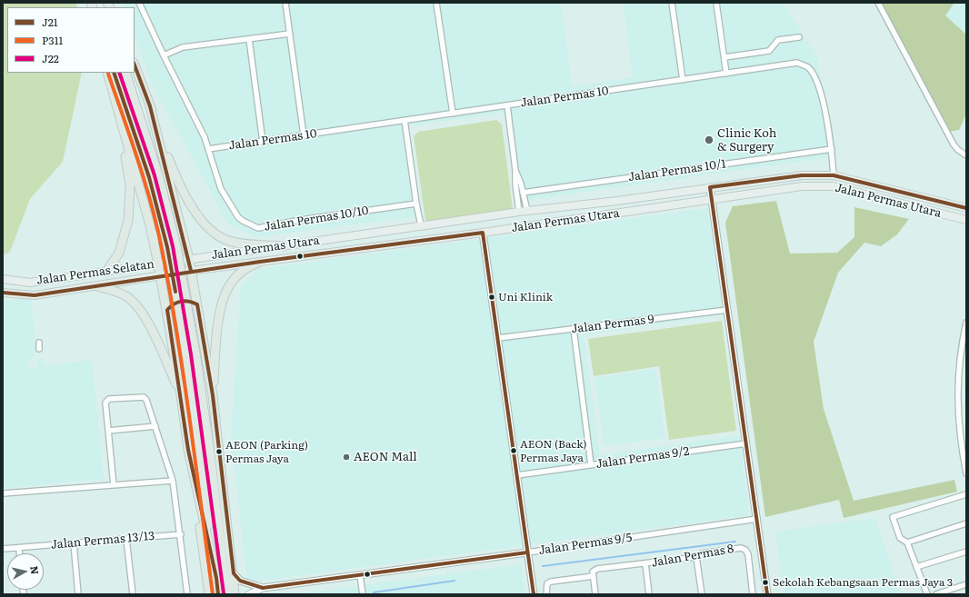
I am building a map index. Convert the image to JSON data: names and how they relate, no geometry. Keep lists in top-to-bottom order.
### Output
{
  "streets": {
    "main road": ["Jalan Permas Utara", "Jalan Permas Selatan"],
    "street": [
      "Jalan Permas 10",
      "Jalan Permas 10/1",
      "Jalan Permas 10/10",
      "Jalan Permas 9",
      "Jalan Permas 9/2",
      "Jalan Permas 13/13",
      "Jalan Permas 9/5",
      "Jalan Permas 8"
    ]
  },
  "crossings": [
    ["Jalan Permas 10", "Jalan Permas 10/1"],
    ["Jalan Permas 10", "Jalan Permas Utara"],
    ["Jalan Permas 10", "Jalan Permas 10/10"],
    ["Jalan Permas Utara", "Jalan Permas Selatan"]
  ],
  "places": [
    "Clinic Koh & Surgery",
    "Uni Klinik",
    "AEON (Back) Permas Jaya",
    "AEON (Parking) Permas Jaya",
    "AEON Mall",
    "Sekolah Kebangsaan Permas Jaya 3"
  ],
  "lines": ["transit line J21", "transit line J22", "transit line P311"],
  "legend": ["J21", "P311", "J22"],
  "north": "right"
}
